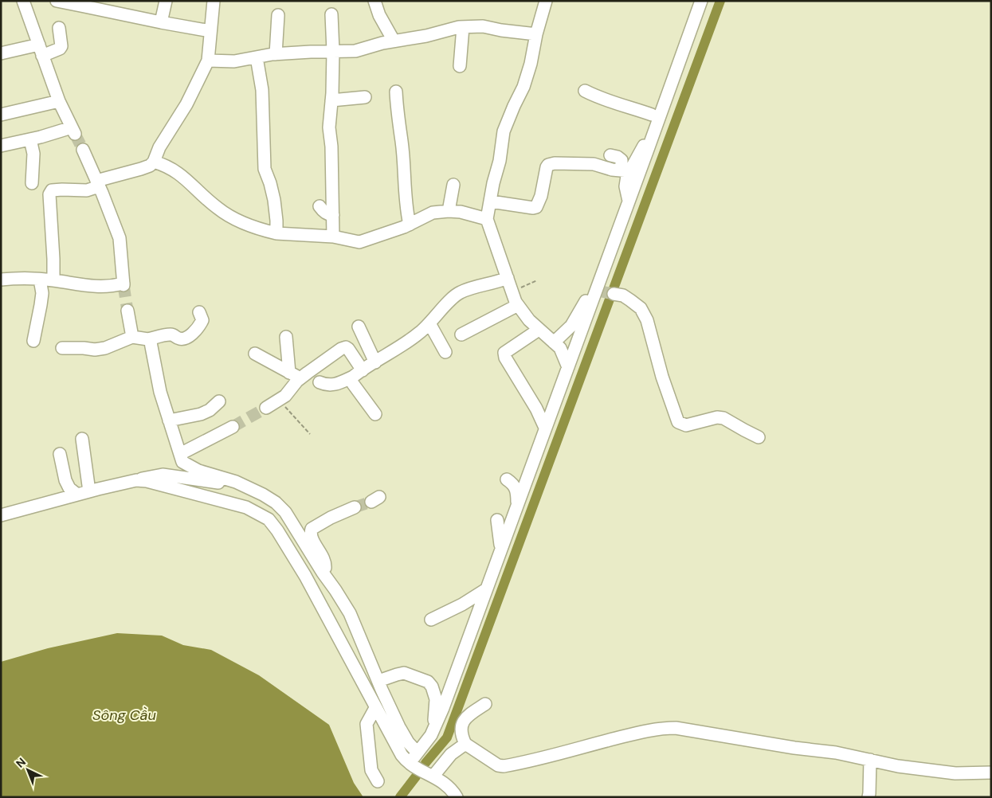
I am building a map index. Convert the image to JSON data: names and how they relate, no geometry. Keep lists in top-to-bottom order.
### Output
{
  "water": ["Sông Cầu"],
  "north": "top left"
}
